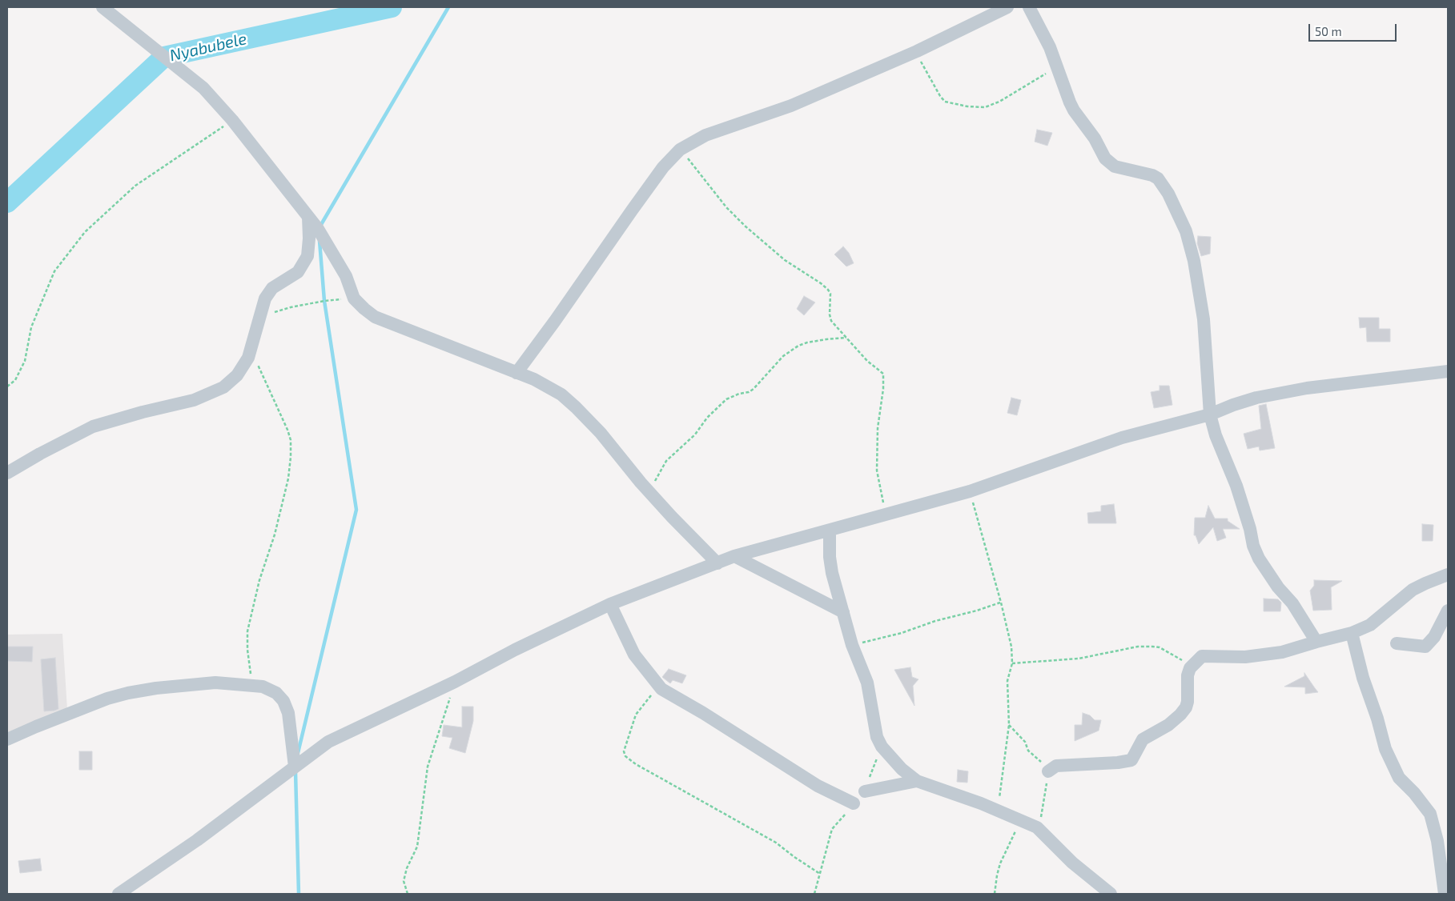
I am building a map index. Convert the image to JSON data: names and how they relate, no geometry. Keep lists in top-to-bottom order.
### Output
{
  "water": ["Nyabubele"],
  "scale_bar": "50 m"
}
